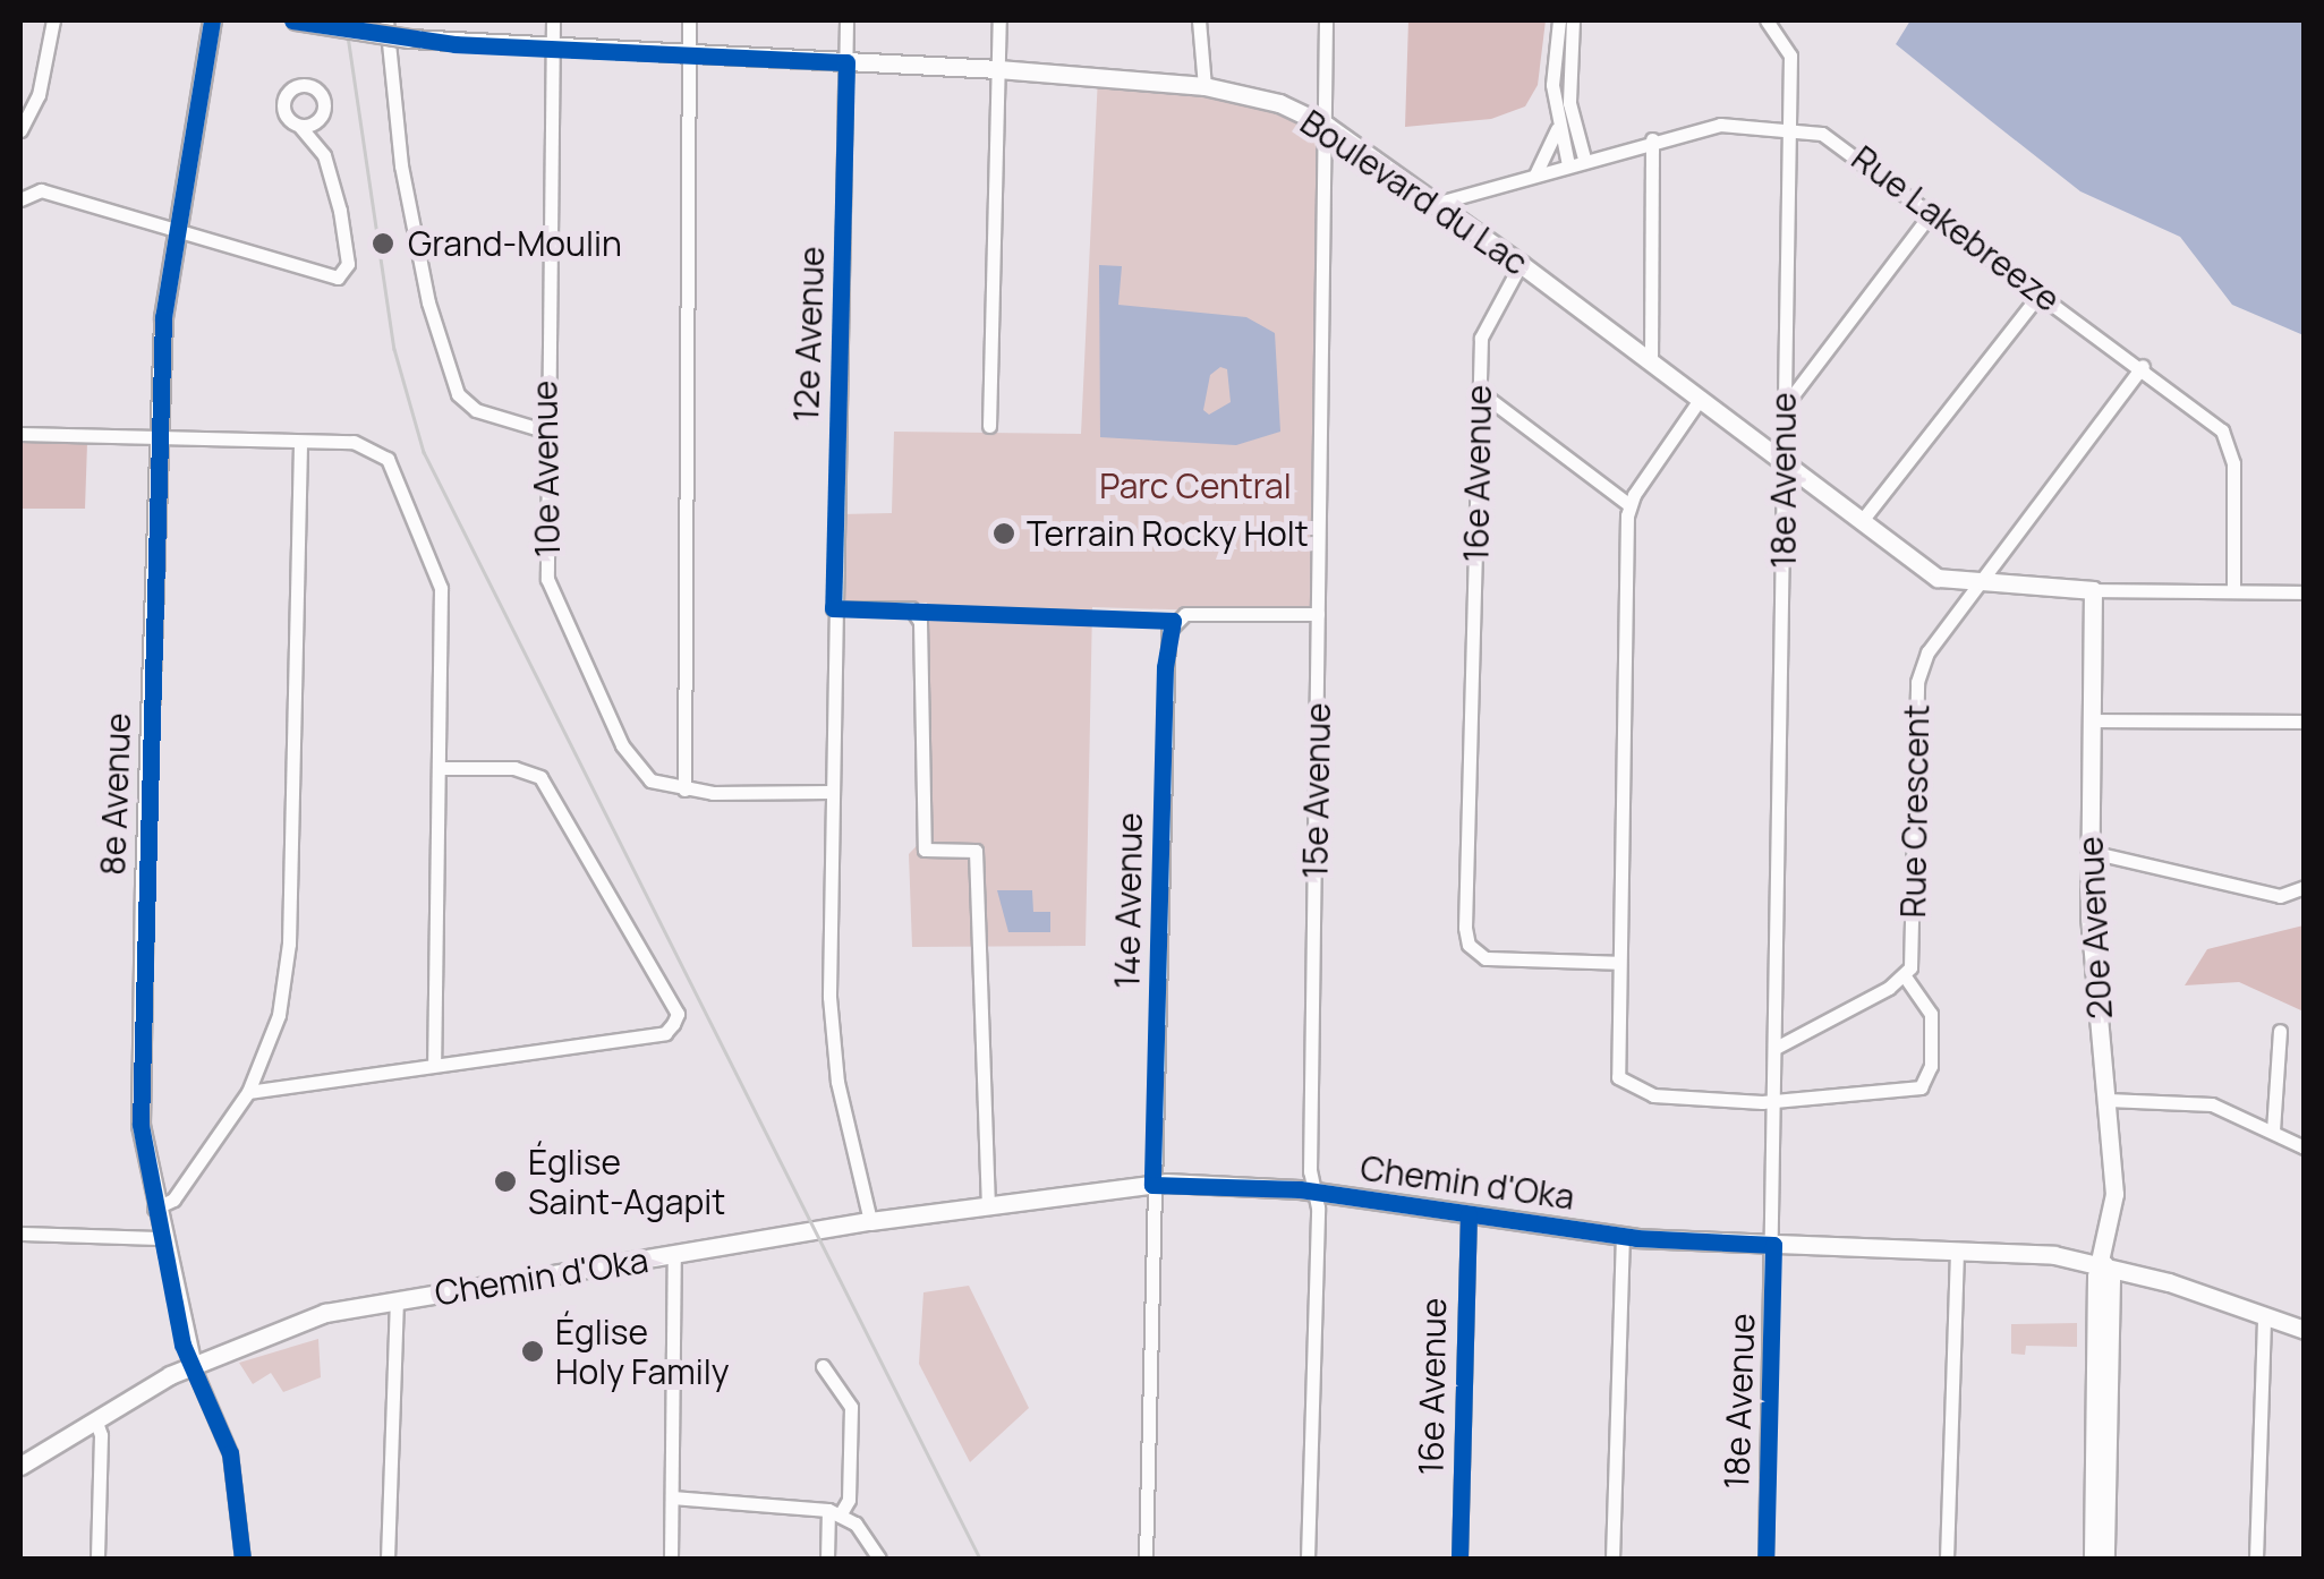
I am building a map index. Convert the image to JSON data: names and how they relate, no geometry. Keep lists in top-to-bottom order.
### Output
{
  "streets": {
    "street": [
      "Boulevard du Lac",
      "Rue Lakebreeze",
      "12e Avenue",
      "10e Avenue",
      "16e Avenue",
      "18e Avenue",
      "15e Avenue",
      "8e Avenue",
      "Rue Crescent",
      "14e Avenue",
      "20e Avenue",
      "Chemin d'Oka"
    ]
  },
  "crossings": [
    ["Boulevard du Lac", "Rue Lakebreeze"],
    ["Boulevard du Lac", "12e Avenue"],
    ["Boulevard du Lac", "10e Avenue"],
    ["Boulevard du Lac", "16e Avenue"],
    ["Boulevard du Lac", "18e Avenue"],
    ["Boulevard du Lac", "15e Avenue"],
    ["Boulevard du Lac", "Rue Crescent"],
    ["Boulevard du Lac", "20e Avenue"],
    ["Rue Lakebreeze", "18e Avenue"],
    ["Rue Lakebreeze", "Rue Crescent"],
    ["12e Avenue", "10e Avenue"],
    ["12e Avenue", "Chemin d'Oka"],
    ["16e Avenue", "Chemin d'Oka"],
    ["18e Avenue", "Chemin d'Oka"],
    ["15e Avenue", "14e Avenue"],
    ["15e Avenue", "Chemin d'Oka"],
    ["8e Avenue", "Chemin d'Oka"],
    ["14e Avenue", "Chemin d'Oka"],
    ["20e Avenue", "Chemin d'Oka"]
  ],
  "parks": ["Parc Central"],
  "places": [
    "Grand-Moulin",
    "Terrain Rocky Holt",
    "Église Saint-Agapit",
    "Église Holy Family"
  ]
}
